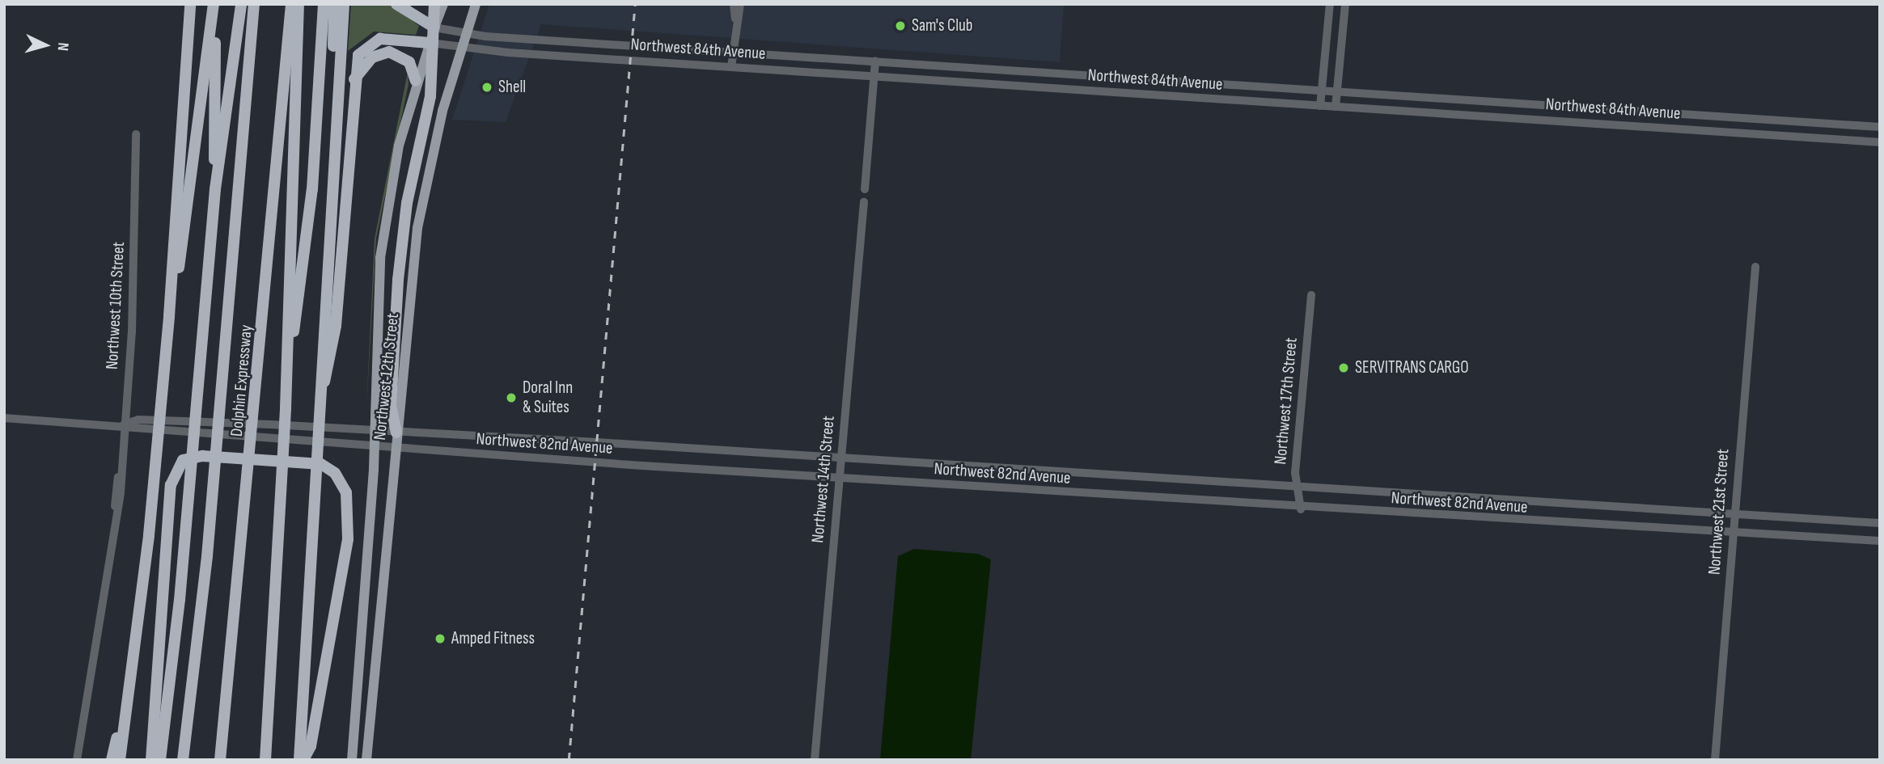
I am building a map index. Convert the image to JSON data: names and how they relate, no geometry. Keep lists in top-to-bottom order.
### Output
{
  "streets": {
    "highway": ["Dolphin Expressway"],
    "main road": ["Northwest 12th Street"],
    "street": [
      "Northwest 84th Avenue",
      "Northwest 10th Street",
      "Northwest 17th Street",
      "Northwest 82nd Avenue",
      "Northwest 14th Street",
      "Northwest 21st Street"
    ]
  },
  "crossings": [
    ["Northwest 84th Avenue", "Northwest 12th Street"],
    ["Northwest 10th Street", "Northwest 82nd Avenue"],
    ["Northwest 12th Street", "Northwest 82nd Avenue"],
    ["Northwest 17th Street", "Northwest 82nd Avenue"],
    ["Northwest 82nd Avenue", "Northwest 14th Street"],
    ["Northwest 82nd Avenue", "Northwest 21st Street"]
  ],
  "places": [
    "Sam's Club",
    "Shell",
    "SERVITRANS CARGO",
    "Doral Inn & Suites",
    "Amped Fitness"
  ],
  "north": "right"
}
